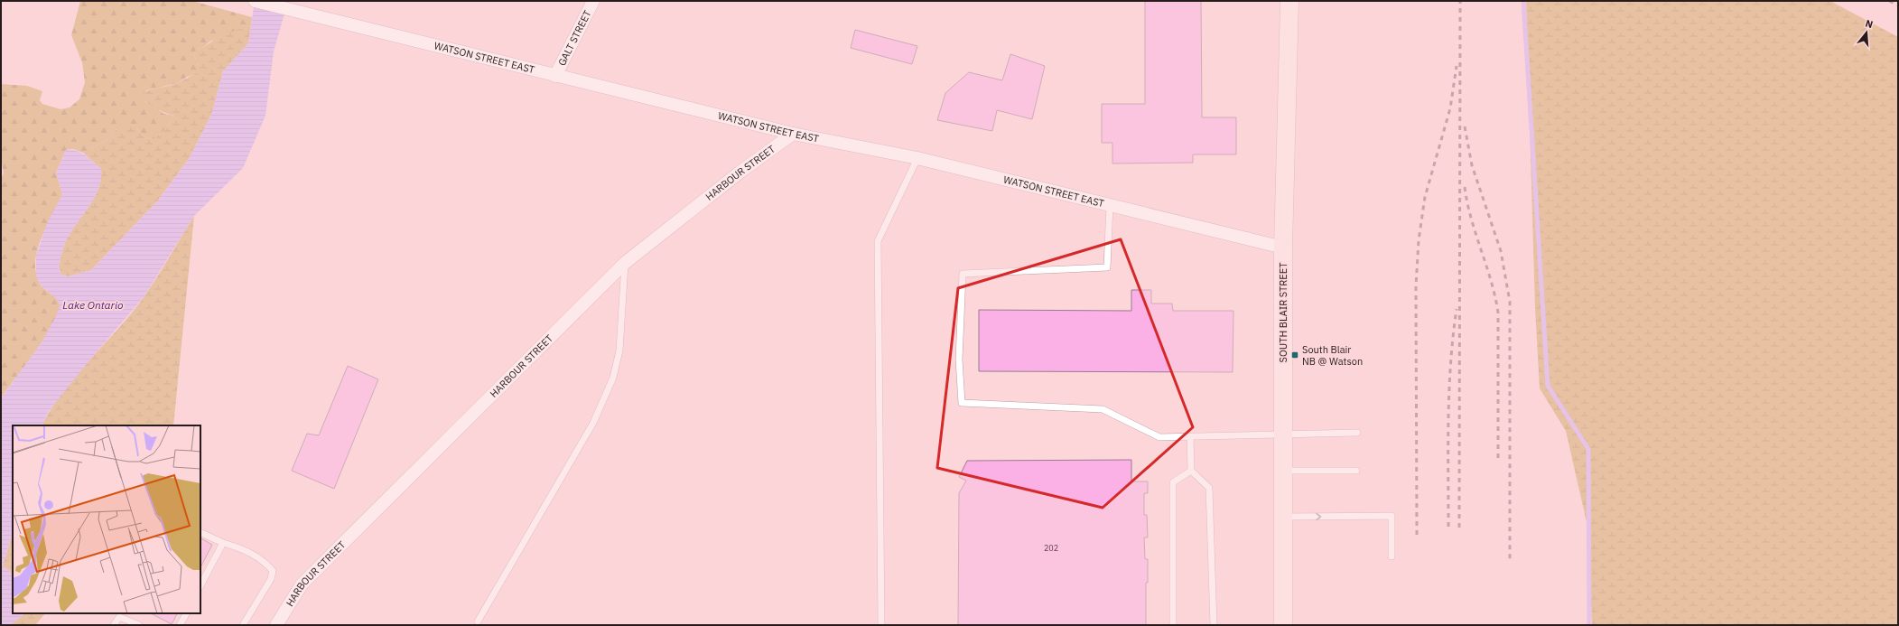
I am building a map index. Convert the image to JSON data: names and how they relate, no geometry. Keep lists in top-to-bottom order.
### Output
{
  "streets": {
    "street": [
      "GALT STREET",
      "WATSON STREET EAST",
      "HARBOUR STREET",
      "SOUTH BLAIR STREET"
    ]
  },
  "crossings": [
    ["GALT STREET", "WATSON STREET EAST"],
    ["WATSON STREET EAST", "HARBOUR STREET"],
    ["WATSON STREET EAST", "SOUTH BLAIR STREET"]
  ],
  "water": ["Lake Ontario"],
  "places": {
    "transit": ["South Blair NB @ Watson"]
  },
  "house_numbers": ["202"],
  "north": "top"
}
